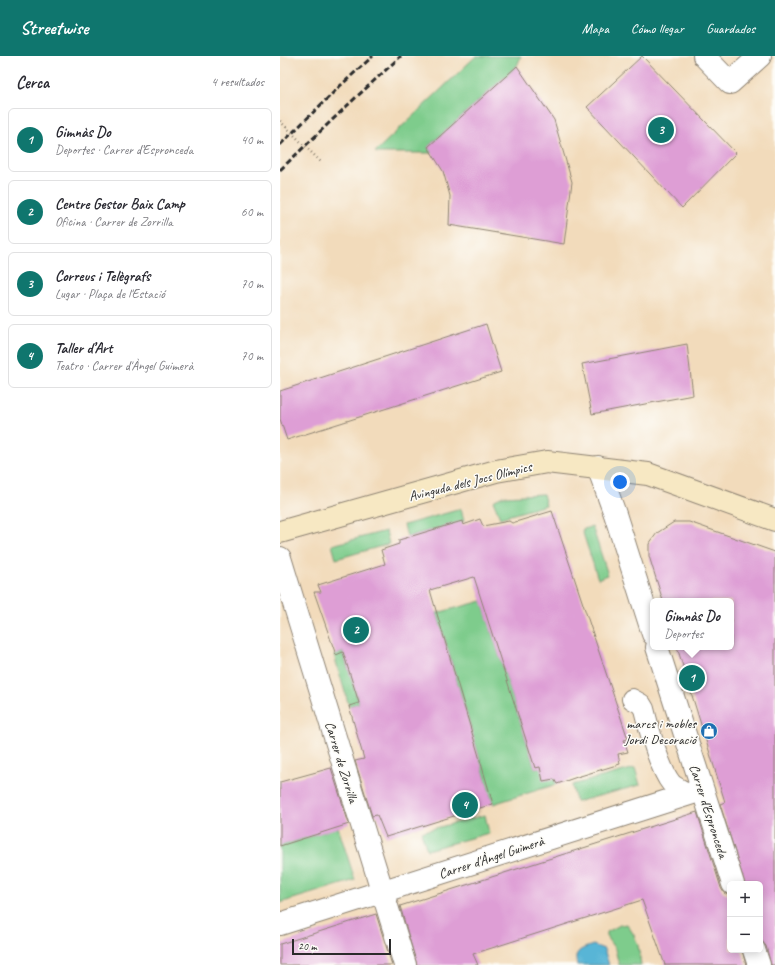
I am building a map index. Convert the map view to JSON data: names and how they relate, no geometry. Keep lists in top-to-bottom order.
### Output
{
  "streets": {
    "street": [
      "Avinguda dels Jocs Olímpics",
      "Carrer de Zorrilla",
      "Carrer d’Espronceda",
      "Carrer d'Àngel Guimerà"
    ]
  },
  "crossings": [
    ["Carrer de Zorrilla", "Carrer d'Àngel Guimerà"],
    ["Carrer d’Espronceda", "Carrer d'Àngel Guimerà"]
  ],
  "places": {
    "shop": ["marcs i mobles Jordi Decoració"]
  },
  "scale_bar": "20 m",
  "page": {
    "header": "Streetwise",
    "nav": ["Mapa", "Cómo llegar", "Guardados"],
    "heading": ["Cerca", "4 resultados"],
    "list": [
      {
        "mark": "1",
        "name": "Gimnàs Do",
        "note": "Deportes · Carrer d’Espronceda",
        "value": "40 m"
      },
      {
        "mark": "2",
        "name": "Centre Gestor Baix Camp",
        "note": "Oficina · Carrer de Zorrilla",
        "value": "60 m"
      },
      {
        "mark": "3",
        "name": "Correus i Telègrafs",
        "note": "Lugar · Plaça de l'Estació",
        "value": "70 m"
      },
      {
        "mark": "4",
        "name": "Taller d’Art",
        "note": "Teatro · Carrer d'Àngel Guimerà",
        "value": "70 m"
      }
    ],
    "pins": [
      "3",
      "2",
      "1",
      "4"
    ],
    "popup": ["Gimnàs Do", "Deportes"],
    "map_buttons": ["+", "−"],
    "scale": "20 m"
  }
}
